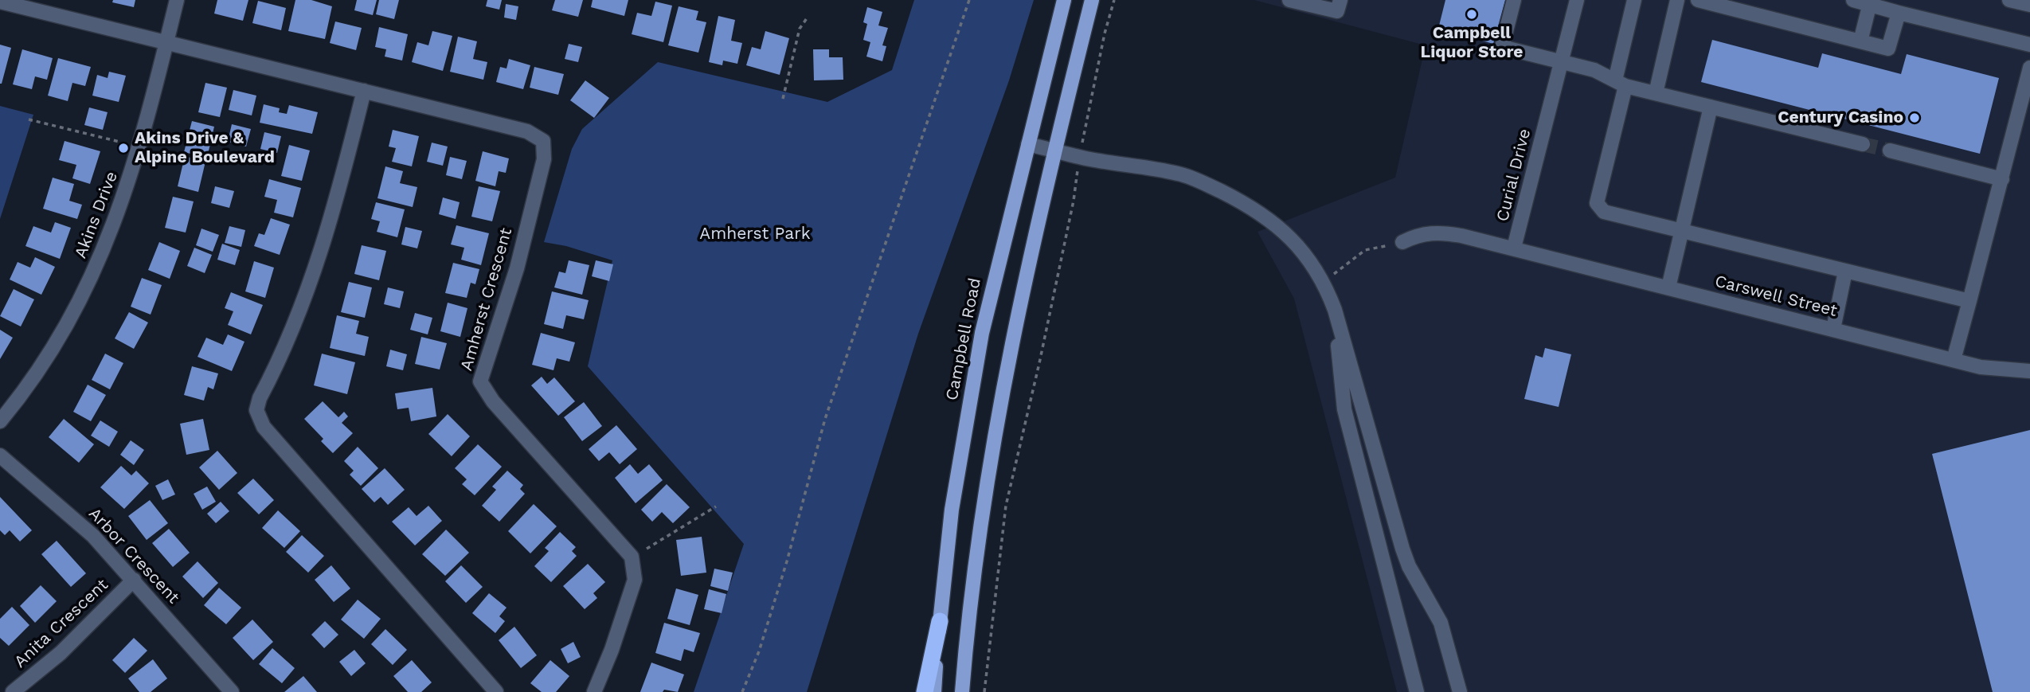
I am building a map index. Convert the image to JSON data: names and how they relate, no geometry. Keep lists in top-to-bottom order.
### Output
{
  "streets": {
    "main road": ["Campbell Road"],
    "street": [
      "Curial Drive",
      "Akins Drive",
      "Carswell Street",
      "Amherst Crescent",
      "Arbor Crescent",
      "Anita Crescent"
    ]
  },
  "crossings": [
    ["Curial Drive", "Carswell Street"],
    ["Akins Drive", "Amherst Crescent"],
    ["Arbor Crescent", "Anita Crescent"]
  ],
  "parks": ["Amherst Park"],
  "places": ["Campbell Liquor Store", "Century Casino", "Akins Drive & Alpine Boulevard"]
}
